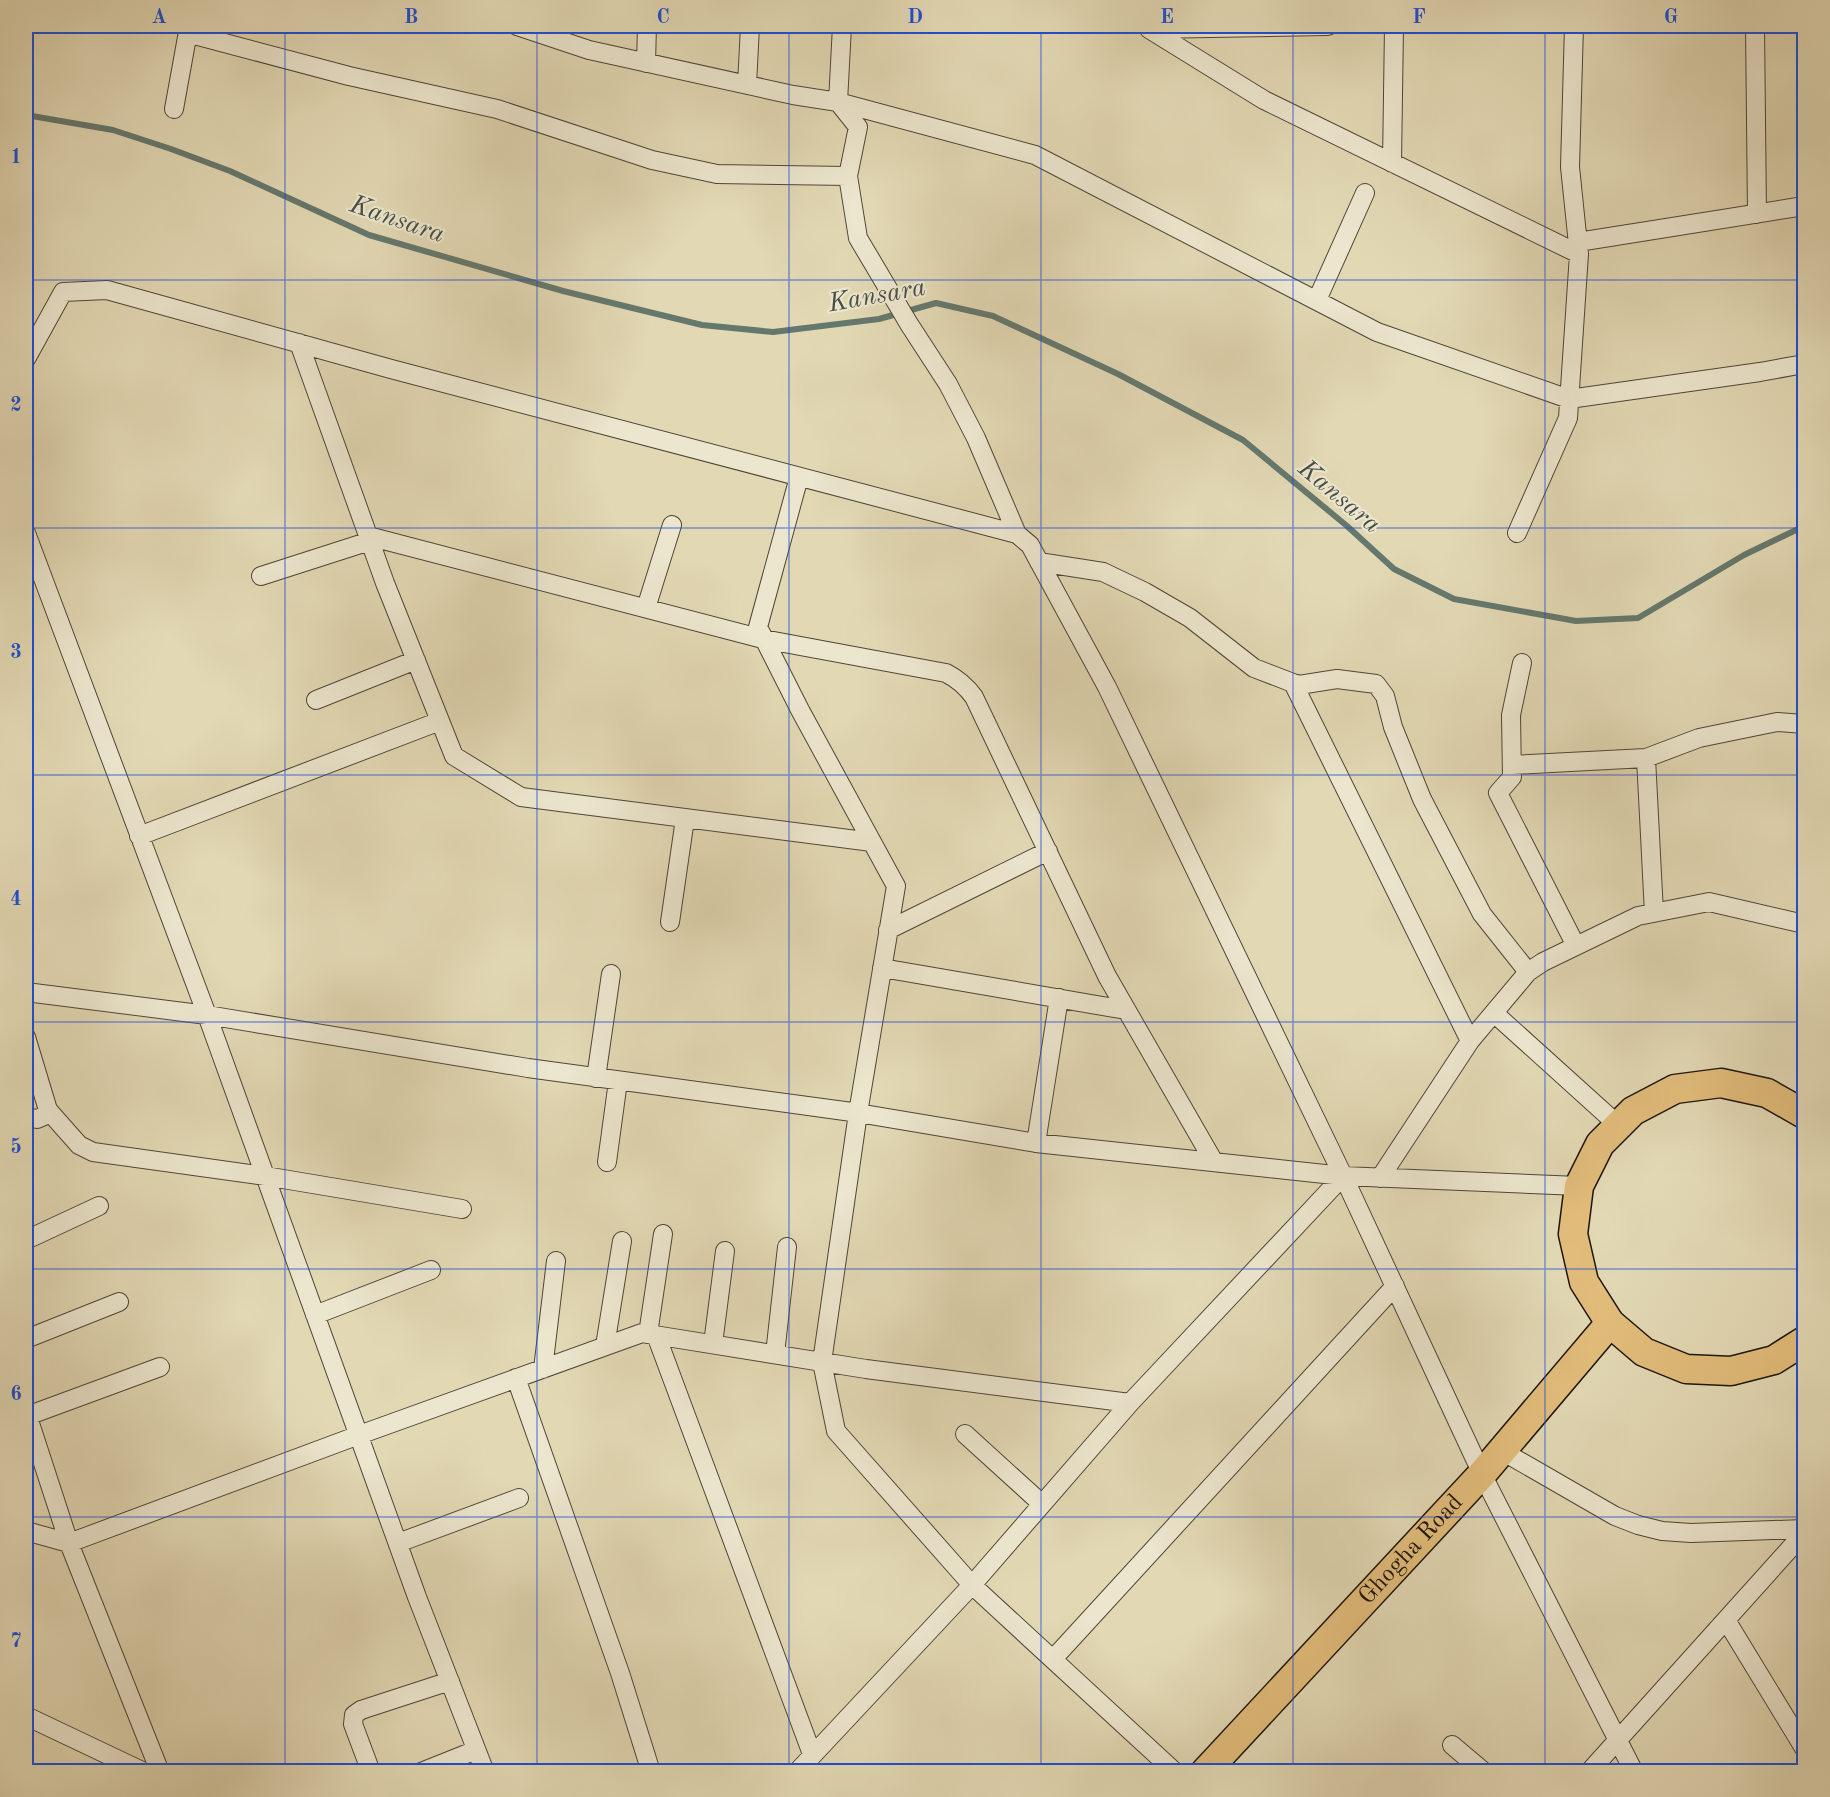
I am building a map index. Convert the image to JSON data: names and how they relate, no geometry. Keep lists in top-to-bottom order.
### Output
{
  "streets": {
    "main road": ["Ghogha Road"]
  },
  "water": ["Kansara"],
  "grid": {
    "columns": [
      "A",
      "B",
      "C",
      "D",
      "E",
      "F",
      "G"
    ],
    "rows": [
      "1",
      "2",
      "3",
      "4",
      "5",
      "6",
      "7"
    ]
  }
}
